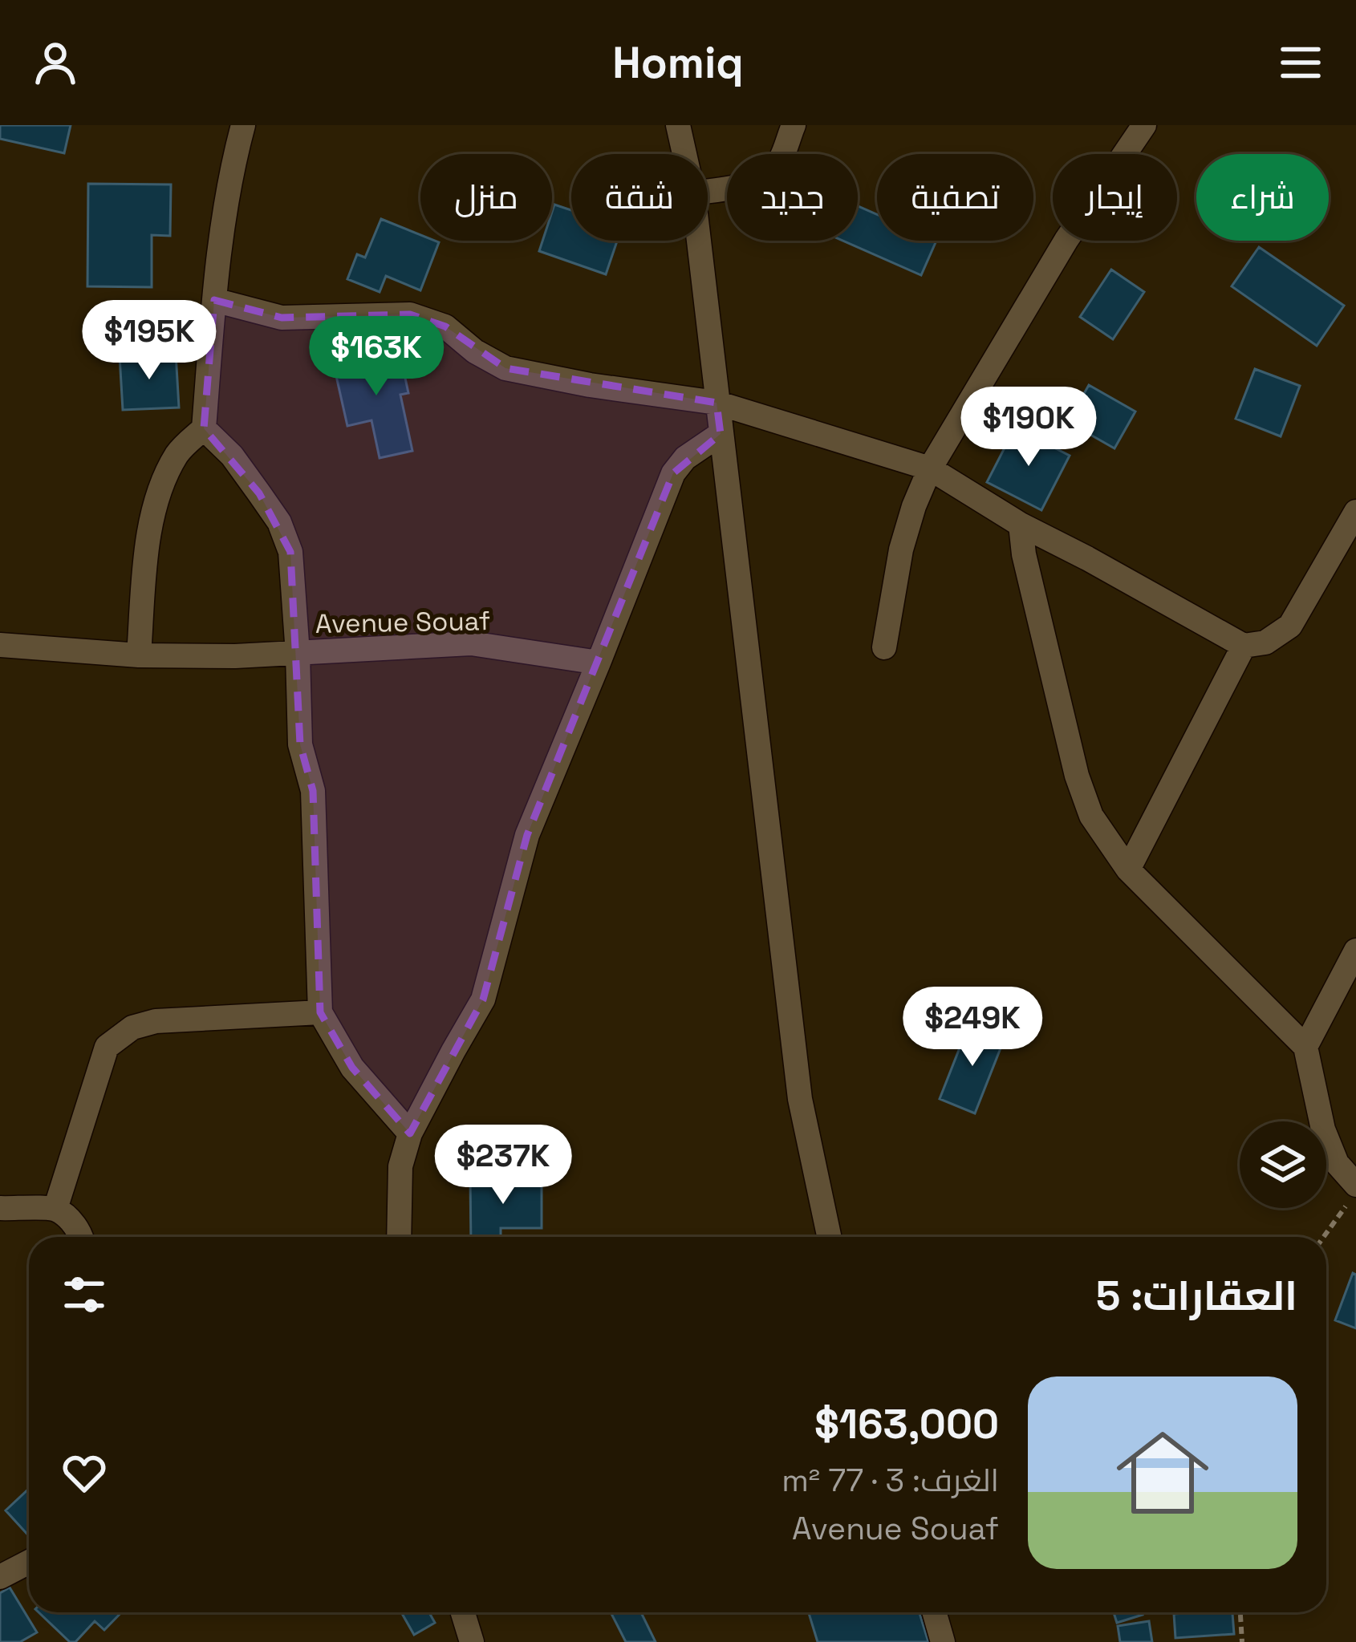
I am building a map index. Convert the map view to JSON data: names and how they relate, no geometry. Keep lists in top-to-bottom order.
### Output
{
  "streets": {
    "street": ["Avenue Souaf"]
  },
  "page": {
    "header": "Homiq",
    "chip": [
      "شراء",
      "إيجار",
      "تصفية",
      "جديد",
      "شقة",
      "منزل"
    ],
    "price": [
      "$195K",
      "$163K",
      "$190K",
      "$249K",
      "$237K"
    ],
    "heading": "العقارات: 5",
    "list": [
      {
        "name": "$163,000",
        "note": "الغرف: 3 · 77 m² · Avenue Souaf"
      }
    ]
  }
}
